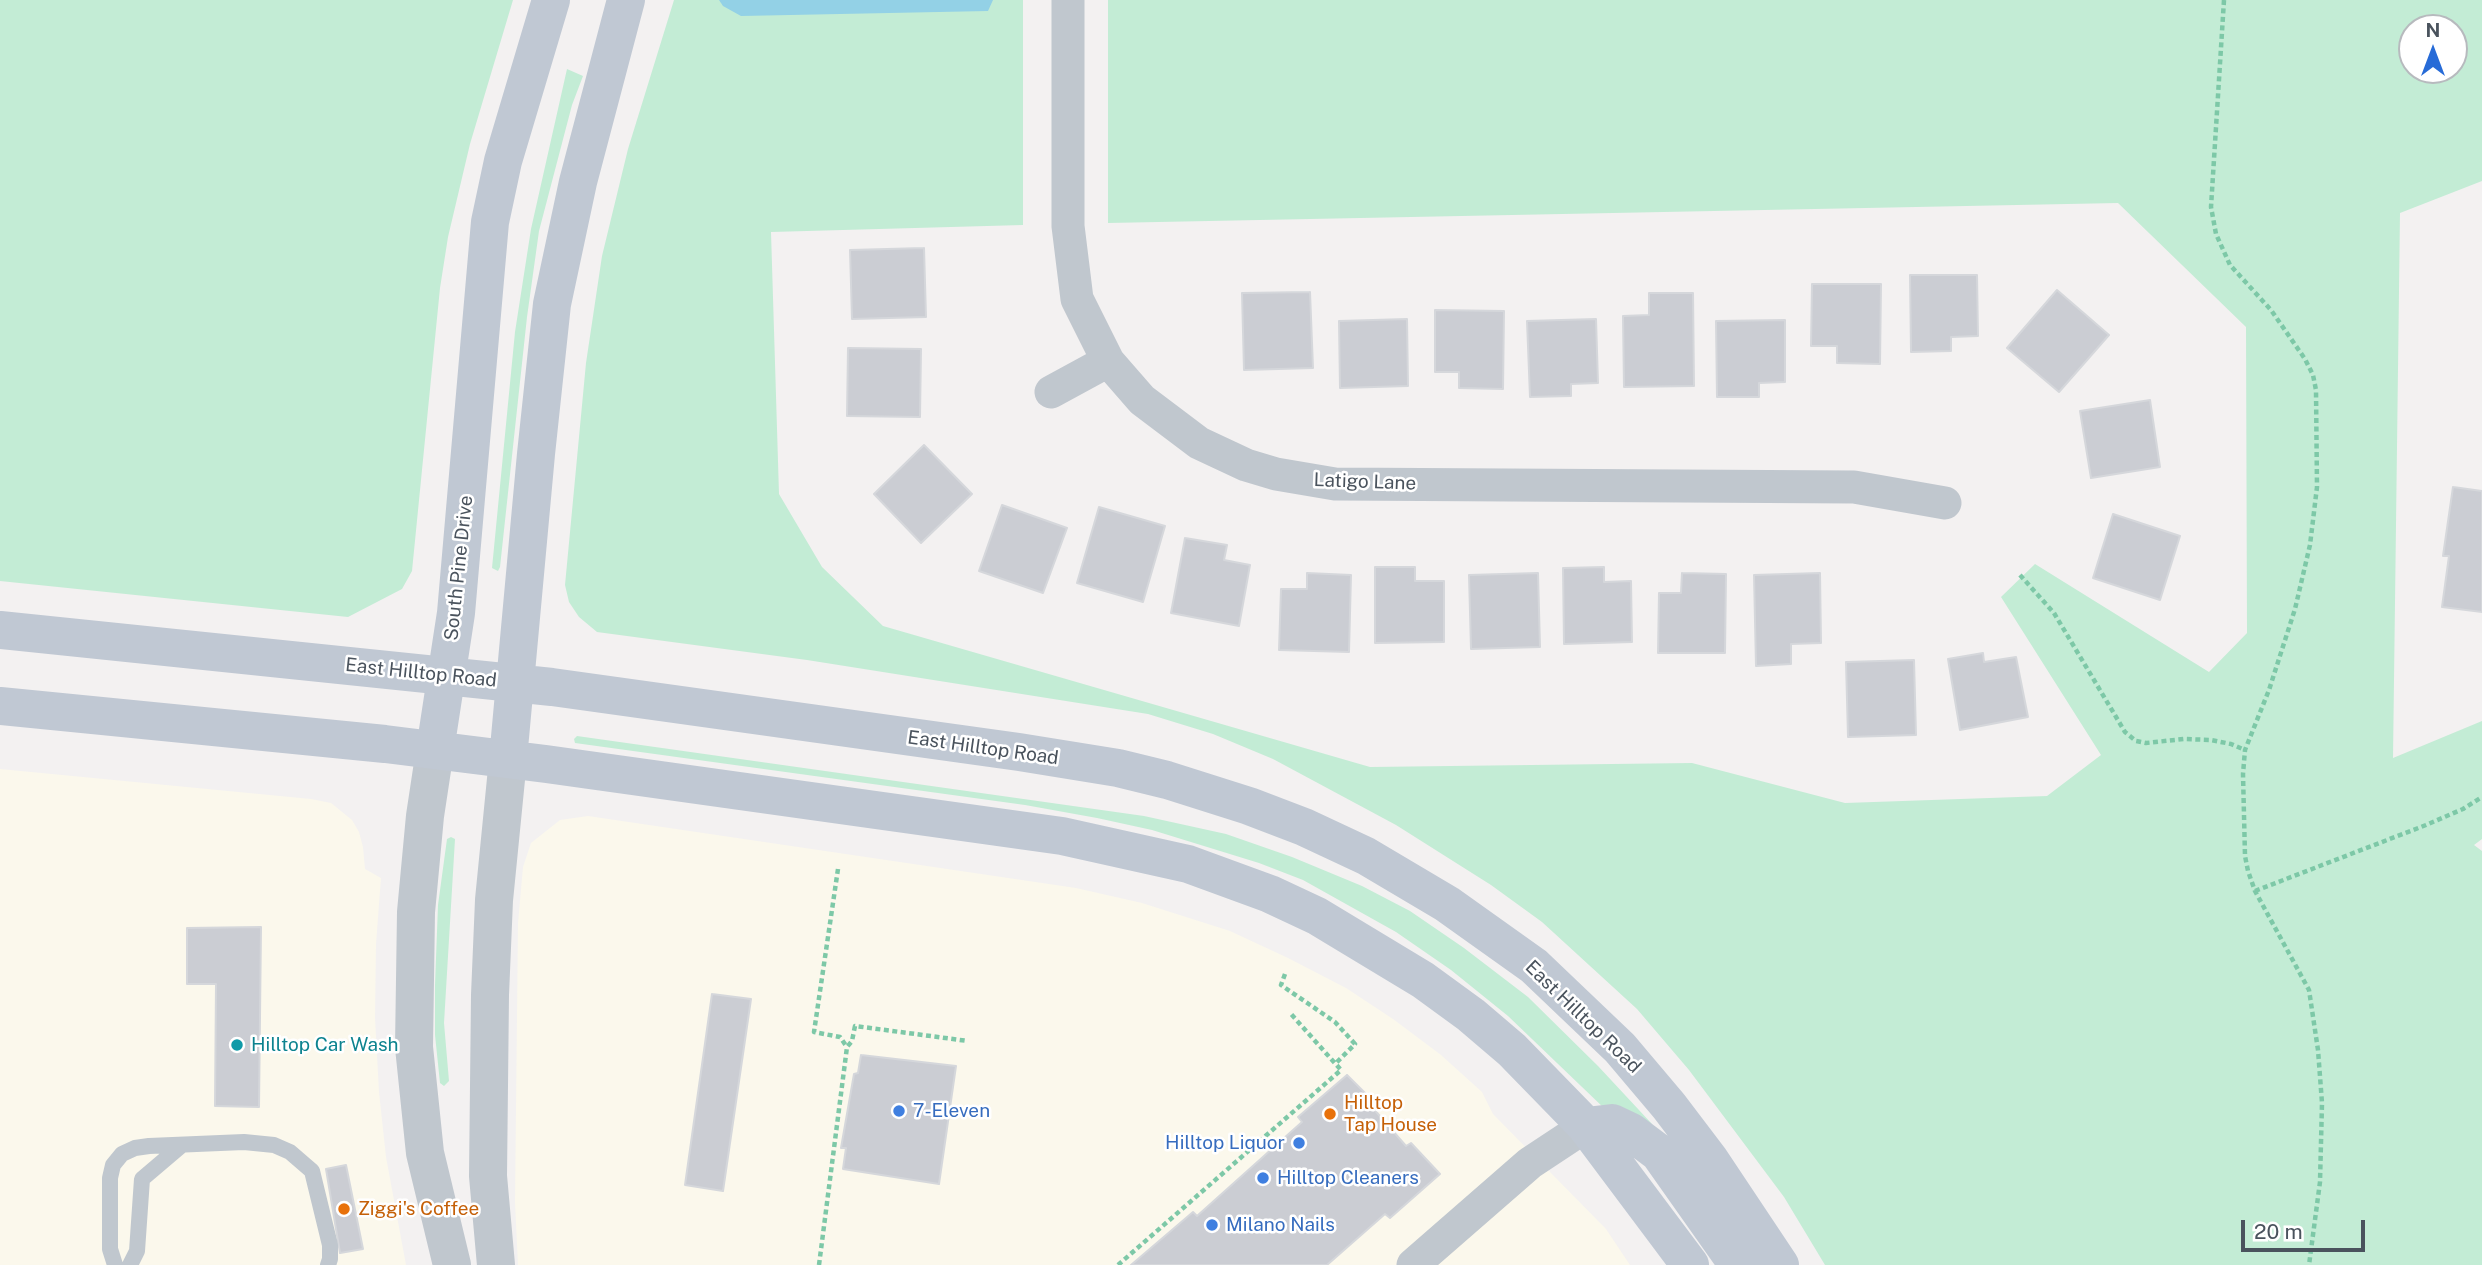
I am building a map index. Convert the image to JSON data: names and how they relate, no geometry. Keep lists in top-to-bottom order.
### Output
{
  "streets": {
    "main road": ["South Pine Drive", "East Hilltop Road"],
    "street": ["Latigo Lane"]
  },
  "crossings": [
    ["South Pine Drive", "East Hilltop Road"]
  ],
  "places": [
    "Hilltop Car Wash",
    "7-Eleven",
    "Hilltop Tap House",
    "Hilltop Liquor",
    "Hilltop Cleaners",
    "Ziggi's Coffee",
    "Milano Nails"
  ],
  "scale_bar": "20 m",
  "north": "top"
}
